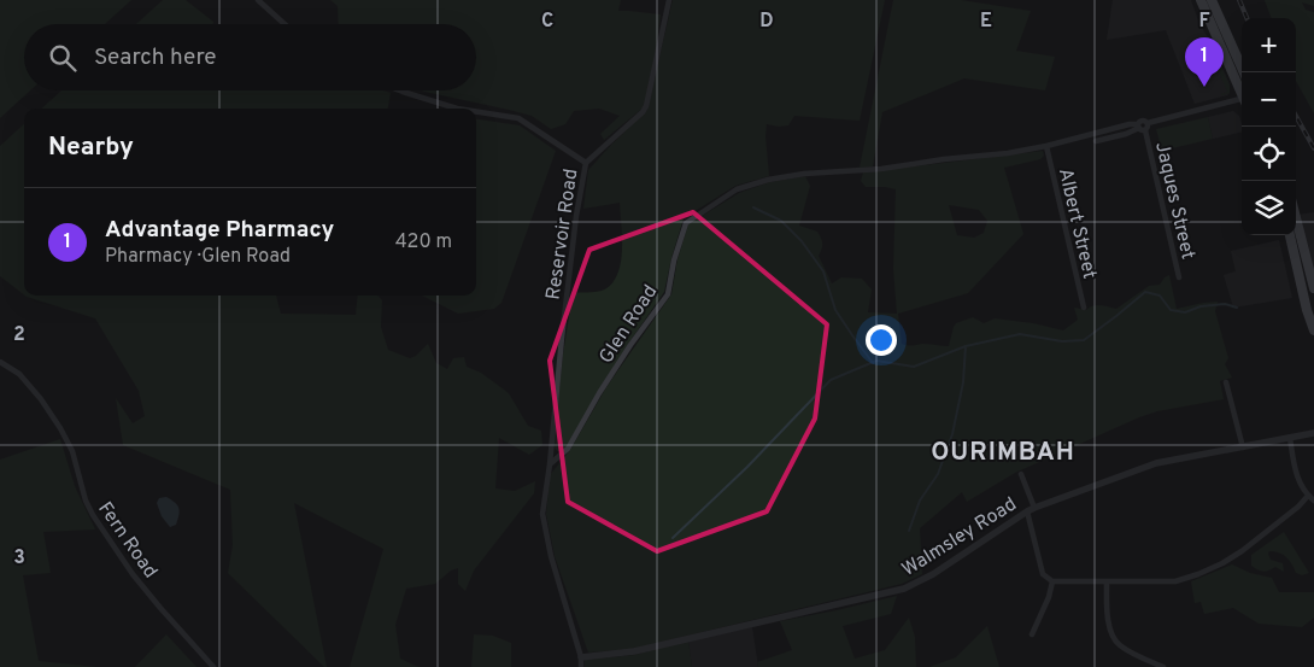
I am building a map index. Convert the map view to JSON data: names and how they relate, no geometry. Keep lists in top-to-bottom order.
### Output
{
  "streets": {
    "street": [
      "Jaques Street",
      "Albert Street",
      "Reservoir Road",
      "Glen Road",
      "Walmsley Road",
      "Fern Road"
    ]
  },
  "crossings": [
    ["Jaques Street", "Glen Road"],
    ["Albert Street", "Glen Road"],
    ["Reservoir Road", "Glen Road"]
  ],
  "districts": ["OURIMBAH"],
  "page": {
    "map_buttons": ["+", "−"],
    "search": "Search here",
    "pins": "1",
    "heading": "Nearby",
    "list": [
      {
        "mark": "1",
        "name": "Advantage Pharmacy",
        "note": "Pharmacy · Glen Road",
        "value": "420 m"
      }
    ]
  },
  "grid": {
    "columns": [
      "C",
      "D",
      "E",
      "F"
    ],
    "rows": ["2", "3"]
  }
}
